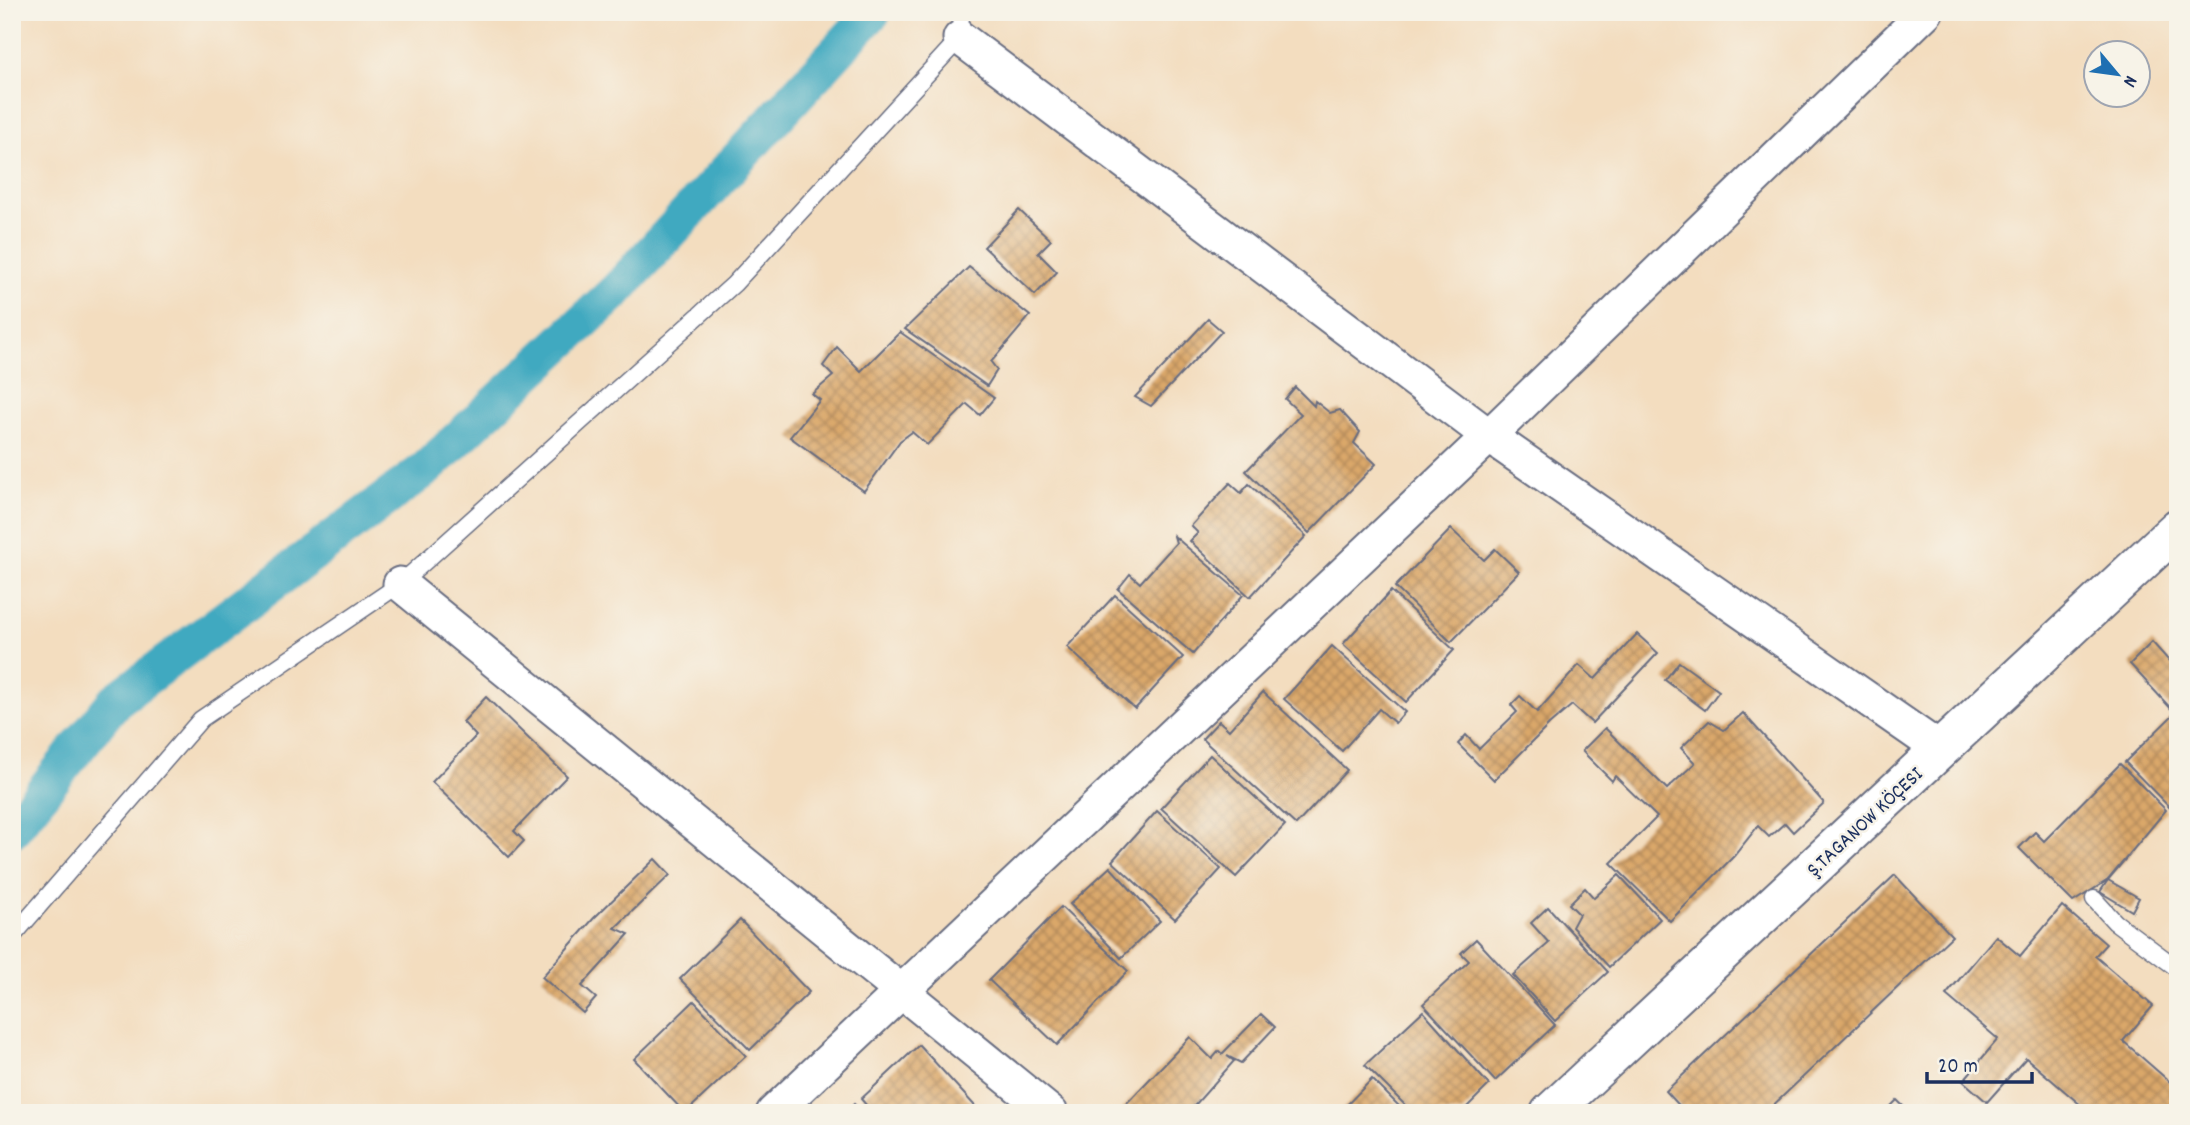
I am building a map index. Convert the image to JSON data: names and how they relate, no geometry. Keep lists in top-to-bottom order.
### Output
{
  "streets": {
    "street": ["Ş.TAGANOW KÖÇESI"]
  },
  "scale_bar": "20 m",
  "north": "bottom right"
}
